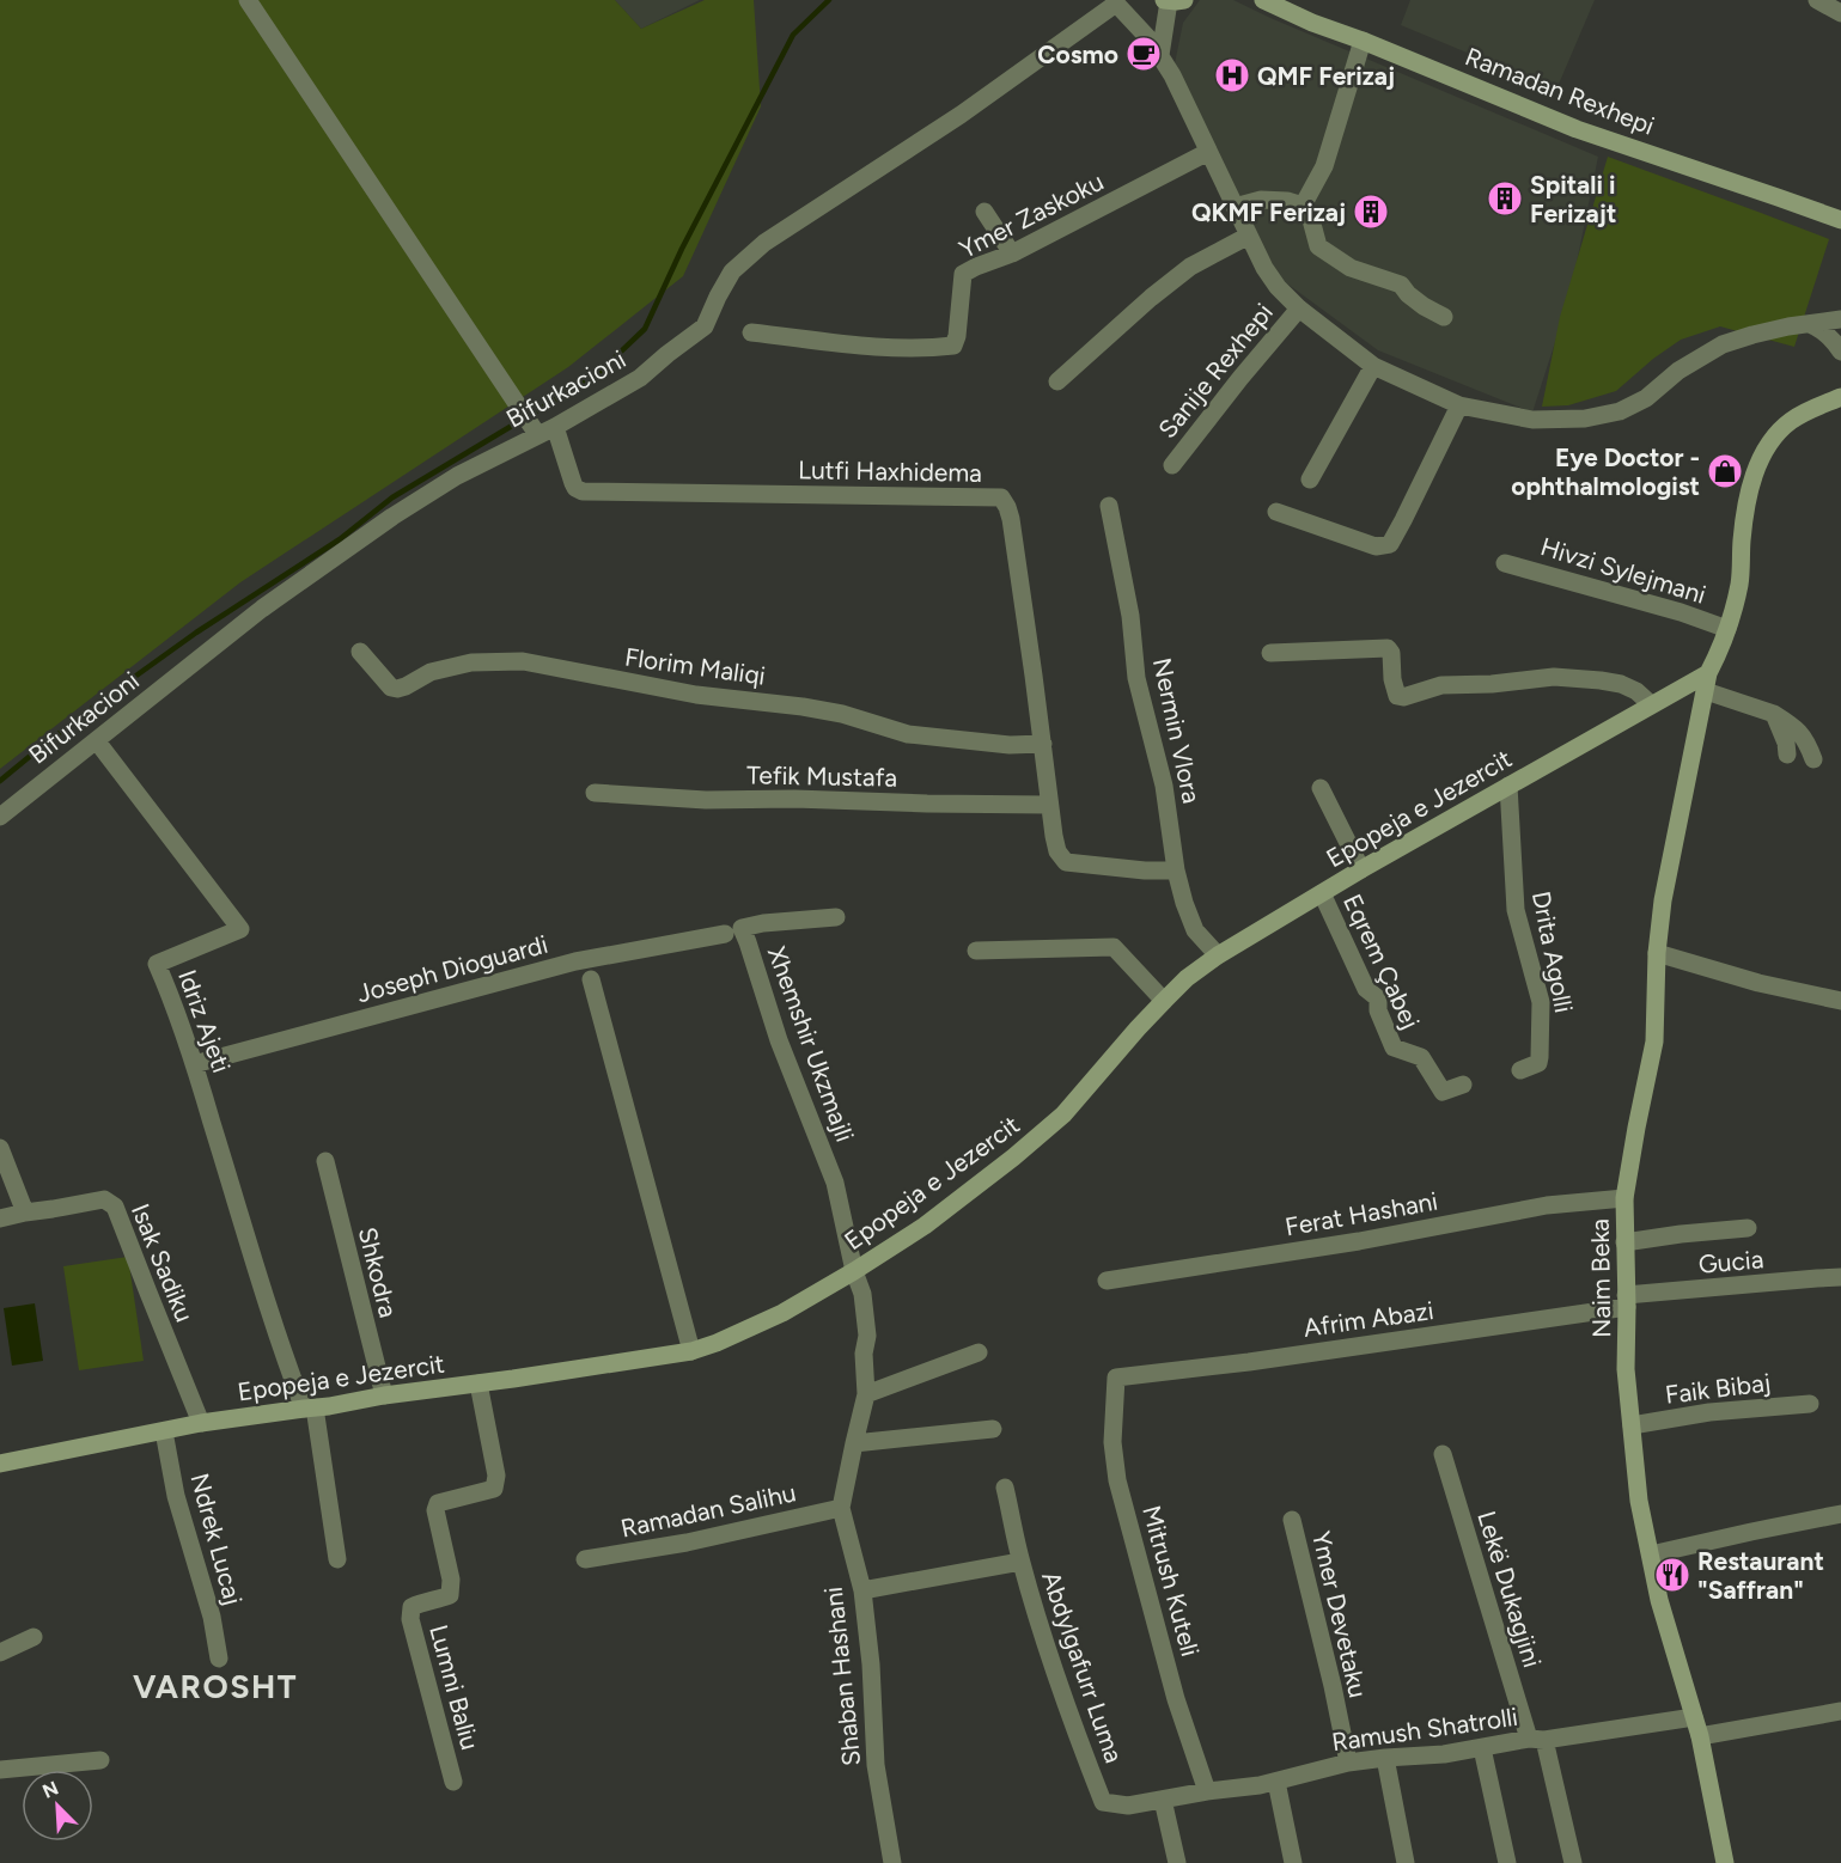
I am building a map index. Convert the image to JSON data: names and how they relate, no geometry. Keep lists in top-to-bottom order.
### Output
{
  "streets": {
    "main road": ["Ramadan Rexhepi", "Epopeja e Jezercit", "Naim Beka"],
    "street": [
      "Ymer Zaskoku",
      "Sanije Rexhepi",
      "Bifurkacioni",
      "Lutfi Haxhidema",
      "Hivzi Sylejmani",
      "Florim Maliqi",
      "Nermin Vlora",
      "Tefik Mustafa",
      "Drita Agolli",
      "Eqrem Çabej",
      "Joseph Dioguardi",
      "Idriz Ajeti",
      "Xhemshir Ukzmajli",
      "Ferat Hashani",
      "Gucia",
      "Isak Sadiku",
      "Shkodra",
      "Afrim Abazi",
      "Faik Bibaj",
      "Ramadan Salihu",
      "Ndrek Lucaj",
      "Mitrush Kuteli",
      "Lekë Dukagjini",
      "Ymer Devetaku",
      "Abdylgafurr Luma",
      "Shaban Hashani",
      "Lumni Baliu",
      "Ramush Shatrolli"
    ]
  },
  "crossings": [
    ["Bifurkacioni", "Lutfi Haxhidema"],
    ["Bifurkacioni", "Idriz Ajeti"],
    ["Lutfi Haxhidema", "Florim Maliqi"],
    ["Lutfi Haxhidema", "Nermin Vlora"],
    ["Lutfi Haxhidema", "Tefik Mustafa"],
    ["Hivzi Sylejmani", "Naim Beka"],
    ["Nermin Vlora", "Epopeja e Jezercit"],
    ["Epopeja e Jezercit", "Drita Agolli"],
    ["Epopeja e Jezercit", "Eqrem Çabej"],
    ["Epopeja e Jezercit", "Idriz Ajeti"],
    ["Epopeja e Jezercit", "Xhemshir Ukzmajli"],
    ["Epopeja e Jezercit", "Isak Sadiku"],
    ["Epopeja e Jezercit", "Shkodra"],
    ["Epopeja e Jezercit", "Naim Beka"],
    ["Epopeja e Jezercit", "Ndrek Lucaj"],
    ["Epopeja e Jezercit", "Shaban Hashani"],
    ["Epopeja e Jezercit", "Lumni Baliu"],
    ["Joseph Dioguardi", "Idriz Ajeti"],
    ["Xhemshir Ukzmajli", "Shaban Hashani"],
    ["Ferat Hashani", "Naim Beka"],
    ["Gucia", "Naim Beka"],
    ["Gucia", "Afrim Abazi"],
    ["Naim Beka", "Afrim Abazi"],
    ["Naim Beka", "Faik Bibaj"],
    ["Naim Beka", "Ramush Shatrolli"],
    ["Afrim Abazi", "Mitrush Kuteli"],
    ["Ramadan Salihu", "Shaban Hashani"],
    ["Mitrush Kuteli", "Ramush Shatrolli"],
    ["Lekë Dukagjini", "Ramush Shatrolli"],
    ["Ymer Devetaku", "Ramush Shatrolli"],
    ["Abdylgafurr Luma", "Ramush Shatrolli"]
  ],
  "districts": ["VAROSHT"],
  "places": {
    "cafe": ["Cosmo"],
    "hospital": ["QMF Ferizaj"],
    "building": ["Spitali i Ferizajt", "QKMF Ferizaj"],
    "shop": ["Eye Doctor - ophthalmologist"],
    "restaurant": ["Restaurant \"Saffran\""]
  },
  "north": "top left"
}
